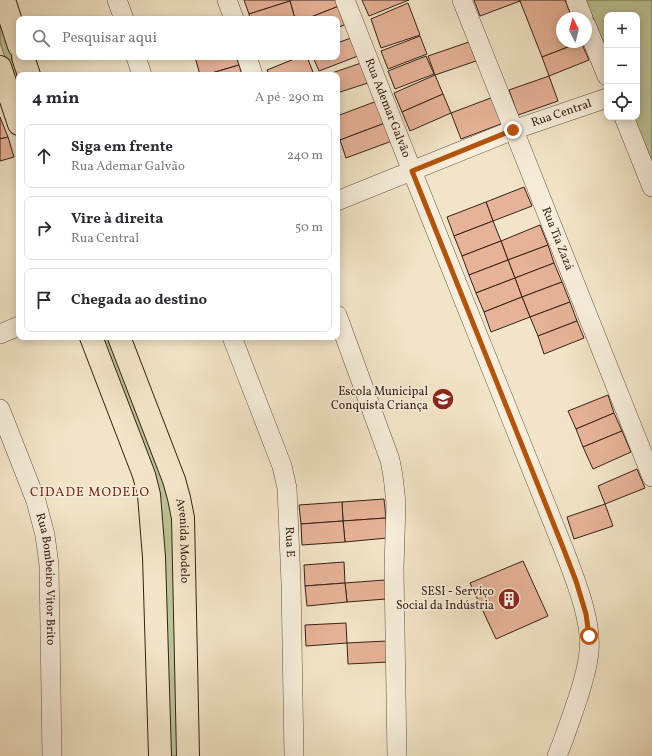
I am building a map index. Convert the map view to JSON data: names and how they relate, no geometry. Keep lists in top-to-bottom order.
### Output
{
  "streets": {
    "main road": ["Avenida Modelo"],
    "street": [
      "Rua Ademar Galvão",
      "Rua Central",
      "Rua Tia Zazá",
      "Rua E",
      "Rua Bombeiro Vitor Brito"
    ]
  },
  "crossings": [
    ["Rua Ademar Galvão", "Rua Central"],
    ["Rua Central", "Rua Tia Zazá"]
  ],
  "districts": ["CIDADE MODELO"],
  "places": {
    "school or university": ["Escola Municipal Conquista Criança"],
    "building": ["SESI - Serviço Social da Indústria"]
  },
  "north": "top",
  "page": {
    "map_buttons": ["+", "−"],
    "search": "Pesquisar aqui",
    "heading": ["4 min", "A pé · 290 m"],
    "list": [
      ["Siga em frente", "Rua Ademar Galvão", "240 m"],
      ["Vire à direita", "Rua Central", "50 m"],
      "Chegada ao destino"
    ]
  }
}
